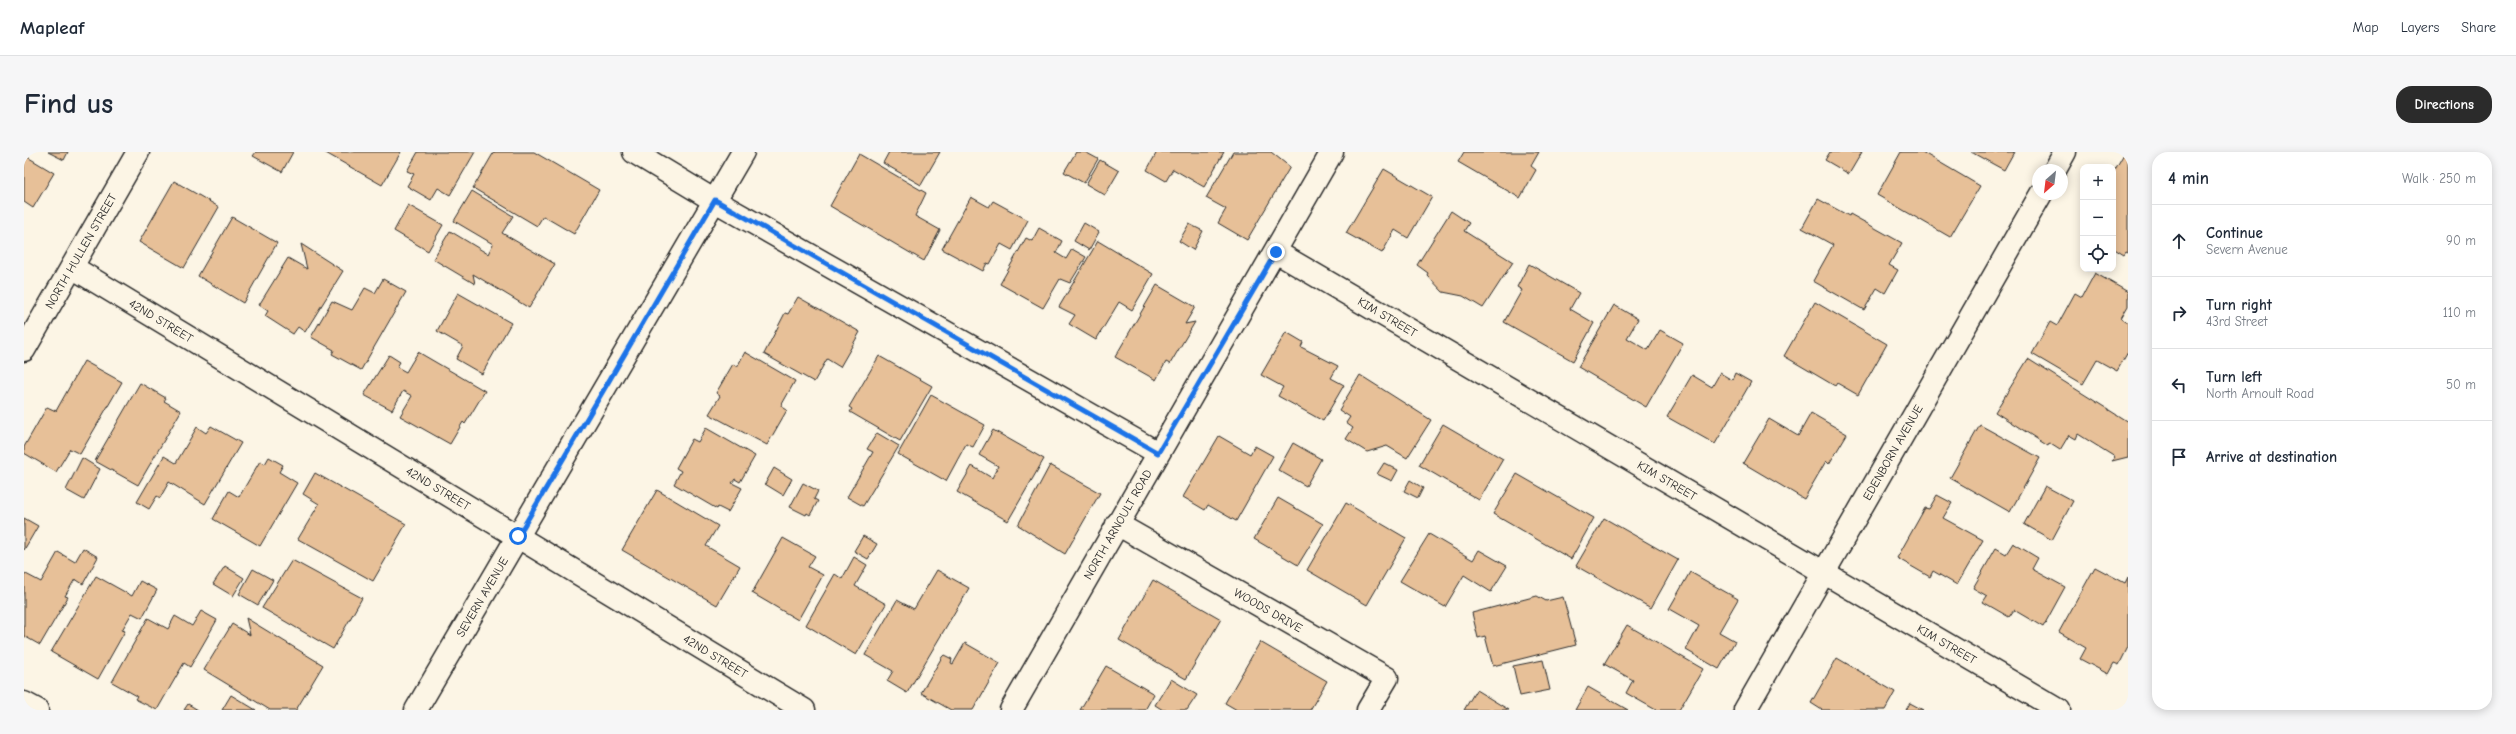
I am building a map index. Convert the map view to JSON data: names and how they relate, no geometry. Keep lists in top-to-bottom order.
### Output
{
  "streets": {
    "street": [
      "NORTH HULLEN STREET",
      "KIM STREET",
      "42ND STREET",
      "EDENBORN AVENUE",
      "NORTH ARNOULT ROAD",
      "SEVERN AVENUE",
      "WOODS DRIVE"
    ]
  },
  "crossings": [
    ["NORTH HULLEN STREET", "42ND STREET"],
    ["KIM STREET", "EDENBORN AVENUE"],
    ["KIM STREET", "NORTH ARNOULT ROAD"],
    ["42ND STREET", "SEVERN AVENUE"],
    ["NORTH ARNOULT ROAD", "WOODS DRIVE"]
  ],
  "north": "bottom left",
  "page": {
    "header": "Mapleaf",
    "nav": ["Map", "Layers", "Share"],
    "buttons": "Directions",
    "title": "Find us",
    "heading": ["4 min", "Walk · 250 m"],
    "map_buttons": ["+", "−"],
    "list": [
      ["Continue", "Severn Avenue", "90 m"],
      ["Turn right", "43rd Street", "110 m"],
      ["Turn left", "North Arnoult Road", "50 m"],
      "Arrive at destination"
    ]
  }
}
